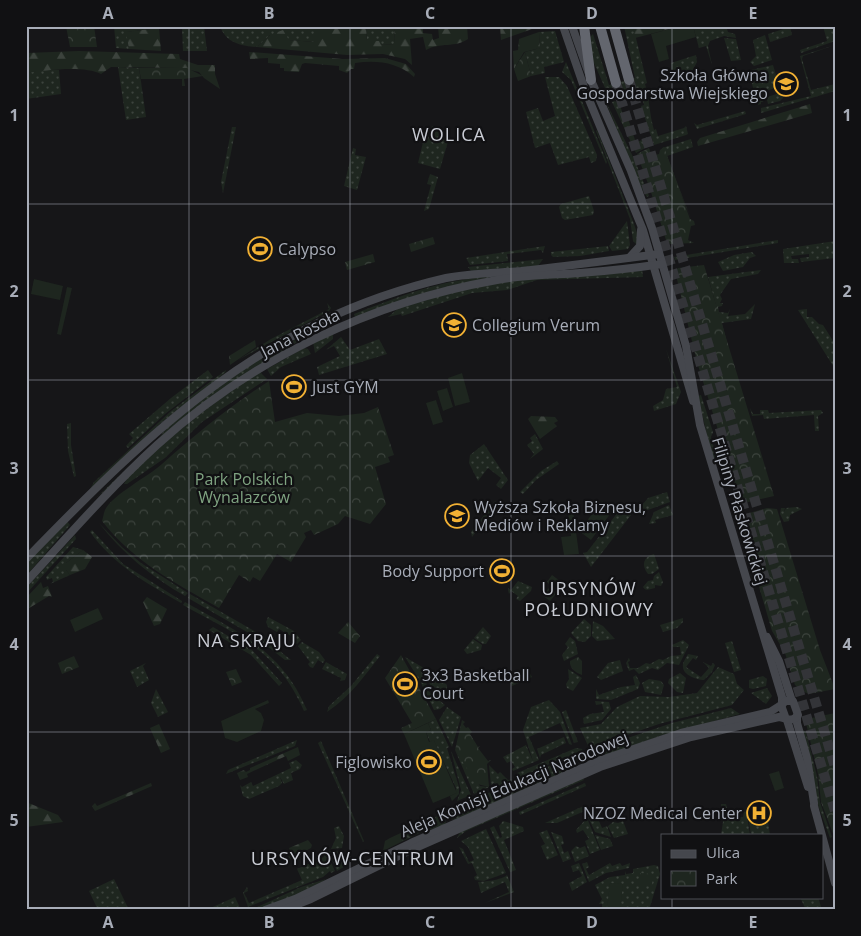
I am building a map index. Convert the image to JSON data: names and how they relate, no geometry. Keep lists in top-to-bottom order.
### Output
{
  "streets": {
    "main road": ["Jana Rosoła", "Filipiny Płaskowickiej", "Aleja Komisji Edukacji Narodowej"]
  },
  "crossings": [
    ["Jana Rosoła", "Filipiny Płaskowickiej"],
    ["Filipiny Płaskowickiej", "Aleja Komisji Edukacji Narodowej"]
  ],
  "districts": [
    "WOLICA",
    "URSYNÓW POŁUDNIOWY",
    "NA SKRAJU",
    "URSYNÓW-CENTRUM"
  ],
  "parks": ["Park Polskich Wynalazców"],
  "places": {
    "school or university": ["Szkoła Główna Gospodarstwa Wiejskiego", "Collegium Verum", "Wyższa Szkoła Biznesu, Mediów i Reklamy"],
    "sports": [
      "Calypso",
      "Just GYM",
      "Body Support",
      "3x3 Basketball Court",
      "Figlowisko"
    ],
    "hospital": ["NZOZ Medical Center"]
  },
  "legend": ["Ulica", "Park"],
  "grid": {
    "columns": [
      "A",
      "B",
      "C",
      "D",
      "E"
    ],
    "rows": [
      "1",
      "2",
      "3",
      "4",
      "5"
    ]
  }
}
